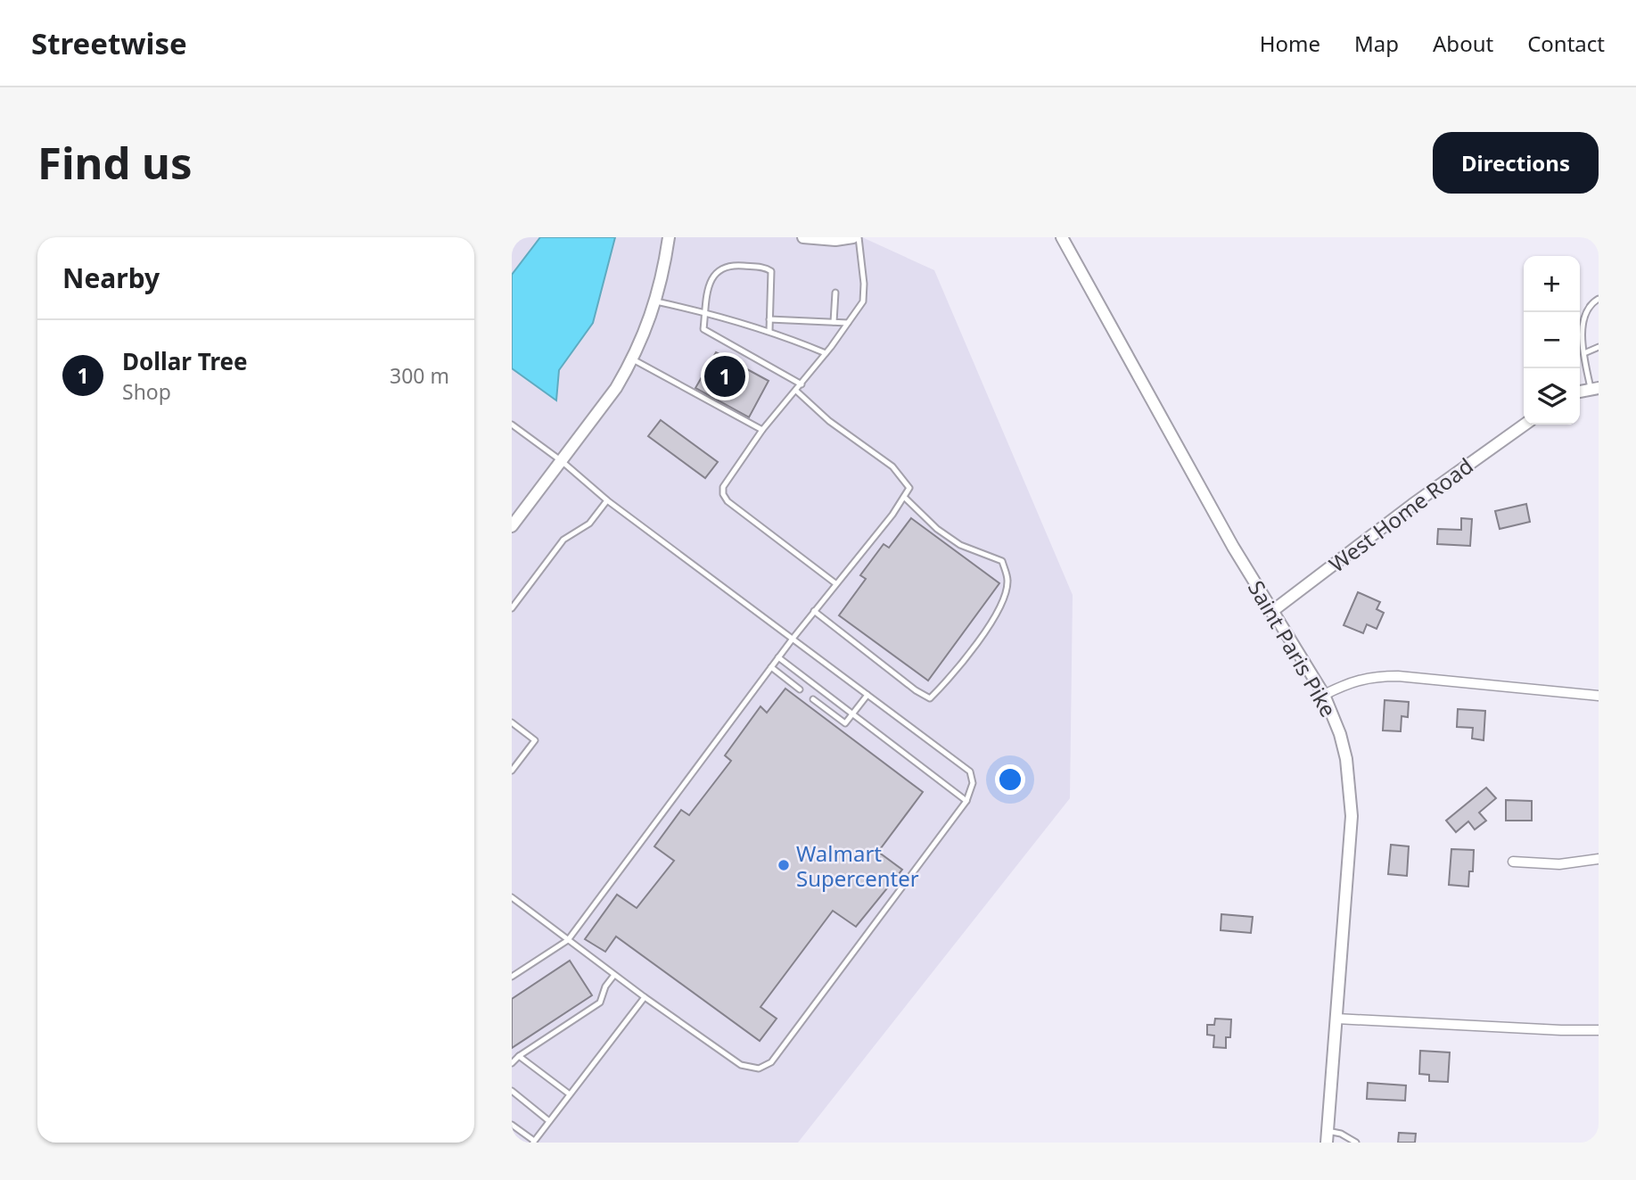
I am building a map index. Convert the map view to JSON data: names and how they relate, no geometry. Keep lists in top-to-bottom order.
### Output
{
  "streets": {
    "street": ["West Home Road", "Saint Paris Pike"]
  },
  "crossings": [
    ["West Home Road", "Saint Paris Pike"]
  ],
  "places": ["Walmart Supercenter"],
  "page": {
    "header": "Streetwise",
    "nav": [
      "Home",
      "Map",
      "About",
      "Contact"
    ],
    "buttons": "Directions",
    "title": "Find us",
    "heading": "Nearby",
    "map_buttons": ["+", "−"],
    "list": [
      {
        "mark": "1",
        "name": "Dollar Tree",
        "note": "Shop",
        "value": "300 m"
      }
    ],
    "pins": "1"
  }
}
